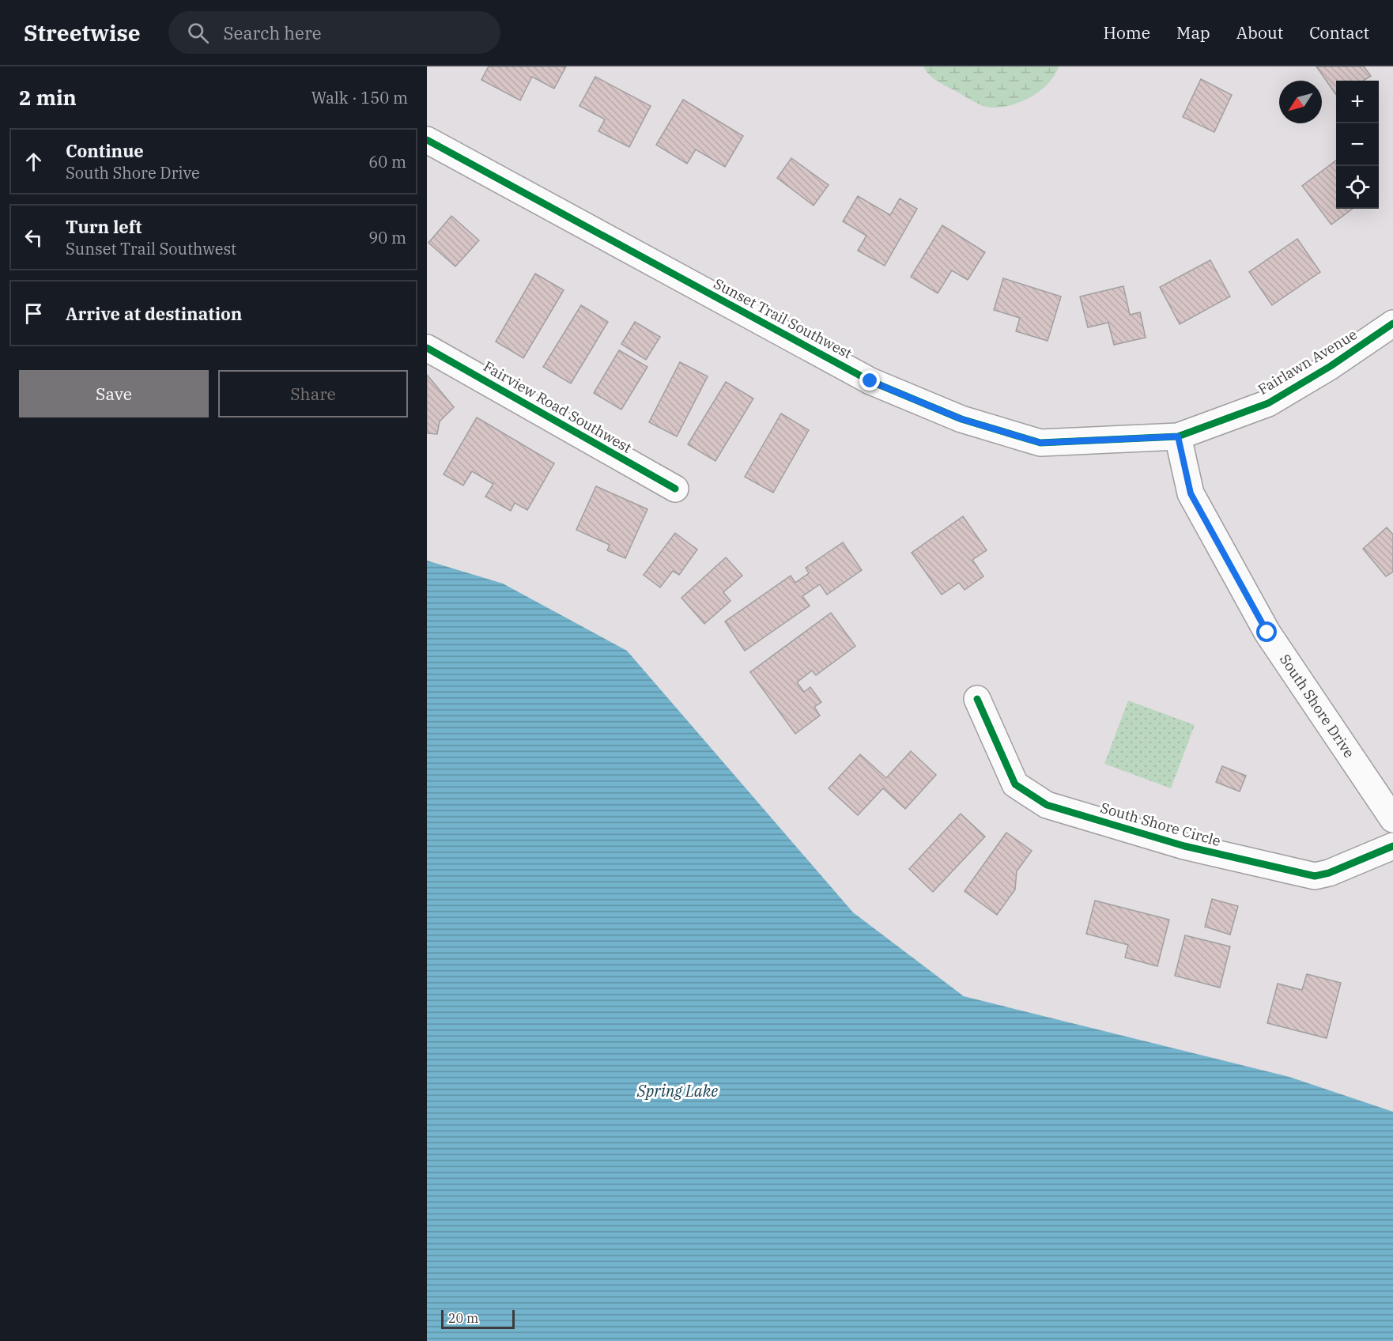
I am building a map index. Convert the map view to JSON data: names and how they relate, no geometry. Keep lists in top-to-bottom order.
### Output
{
  "streets": {
    "street": [
      "Sunset Trail Southwest",
      "Fairlawn Avenue",
      "Fairview Road Southwest",
      "South Shore Drive",
      "South Shore Circle"
    ]
  },
  "crossings": [
    ["Sunset Trail Southwest", "Fairlawn Avenue"],
    ["Sunset Trail Southwest", "South Shore Drive"],
    ["Fairlawn Avenue", "South Shore Drive"]
  ],
  "water": ["Spring Lake"],
  "scale_bar": "20 m",
  "north": "bottom left",
  "page": {
    "header": "Streetwise",
    "search": "Search here",
    "nav": [
      "Home",
      "Map",
      "About",
      "Contact"
    ],
    "heading": ["2 min", "Walk · 150 m"],
    "map_buttons": ["+", "−"],
    "list": [
      ["Continue", "South Shore Drive", "60 m"],
      ["Turn left", "Sunset Trail Southwest", "90 m"],
      "Arrive at destination"
    ],
    "buttons": ["Save", "Share"],
    "scale": "20 m"
  }
}
